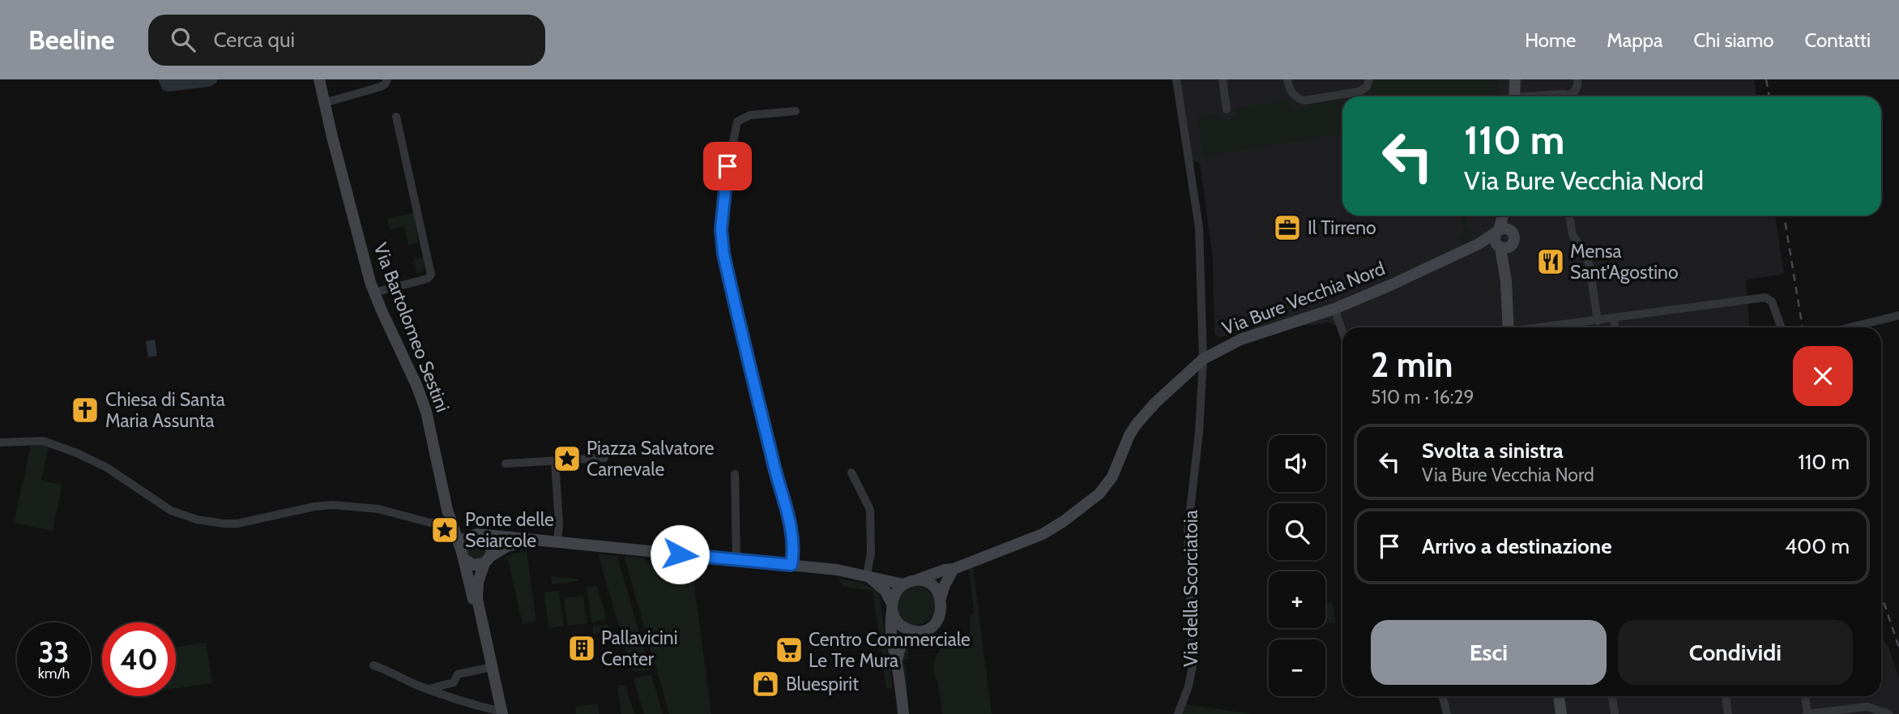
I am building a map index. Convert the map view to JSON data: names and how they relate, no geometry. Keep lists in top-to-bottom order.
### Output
{
  "streets": {
    "street": ["Via Bure Vecchia Nord", "Via Bartolomeo Sestini", "Via della Scorciatoia"]
  },
  "crossings": [
    ["Via Bure Vecchia Nord", "Via della Scorciatoia"]
  ],
  "places": {
    "office": ["Il Tirreno"],
    "restaurant": ["Mensa Sant'Agostino"],
    "church": ["Chiesa di Santa Maria Assunta"],
    "place": ["Piazza Salvatore Carnevale", "Ponte delle Seiarcole"],
    "building": ["Pallavicini Center"],
    "supermarket": ["Centro Commerciale Le Tre Mura"],
    "shop": ["Bluespirit"]
  },
  "page": {
    "header": "Beeline",
    "search": "Cerca qui",
    "nav": [
      "Home",
      "Mappa",
      "Chi siamo",
      "Contatti"
    ],
    "turn": ["110 m", "Via Bure Vecchia Nord"],
    "heading": ["2 min", "510 m · 16:29"],
    "list": [
      {
        "name": "Svolta a sinistra",
        "note": "Via Bure Vecchia Nord",
        "value": "110 m"
      },
      {
        "name": "Arrivo a destinazione",
        "value": "400 m"
      }
    ],
    "map_buttons": ["+", "−"],
    "buttons": ["Esci", "Condividi"],
    "speed": "33 km/h",
    "limit": "40"
  }
}
